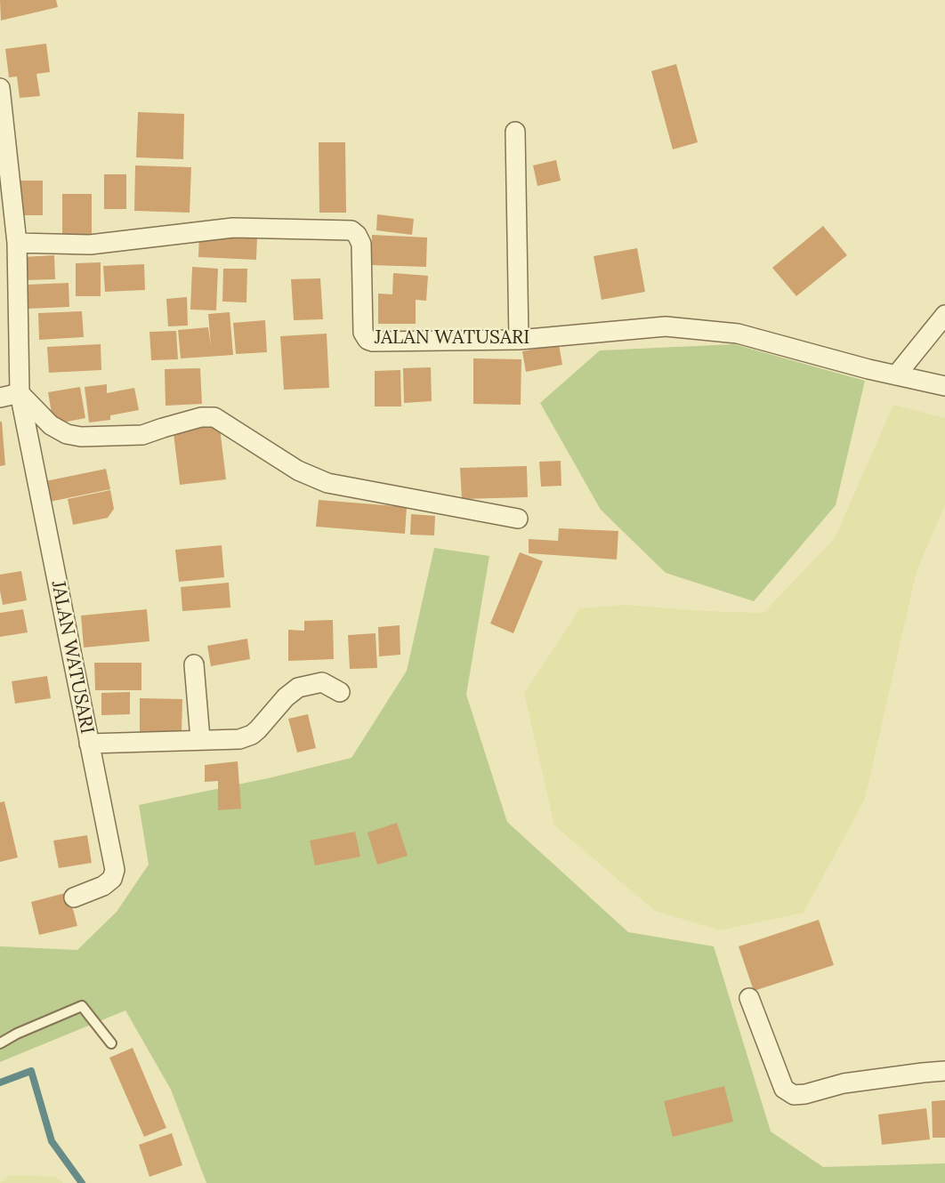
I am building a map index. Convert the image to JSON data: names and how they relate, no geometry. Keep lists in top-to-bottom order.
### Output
{
  "streets": {
    "street": ["JALAN WATUSARI"]
  }
}
